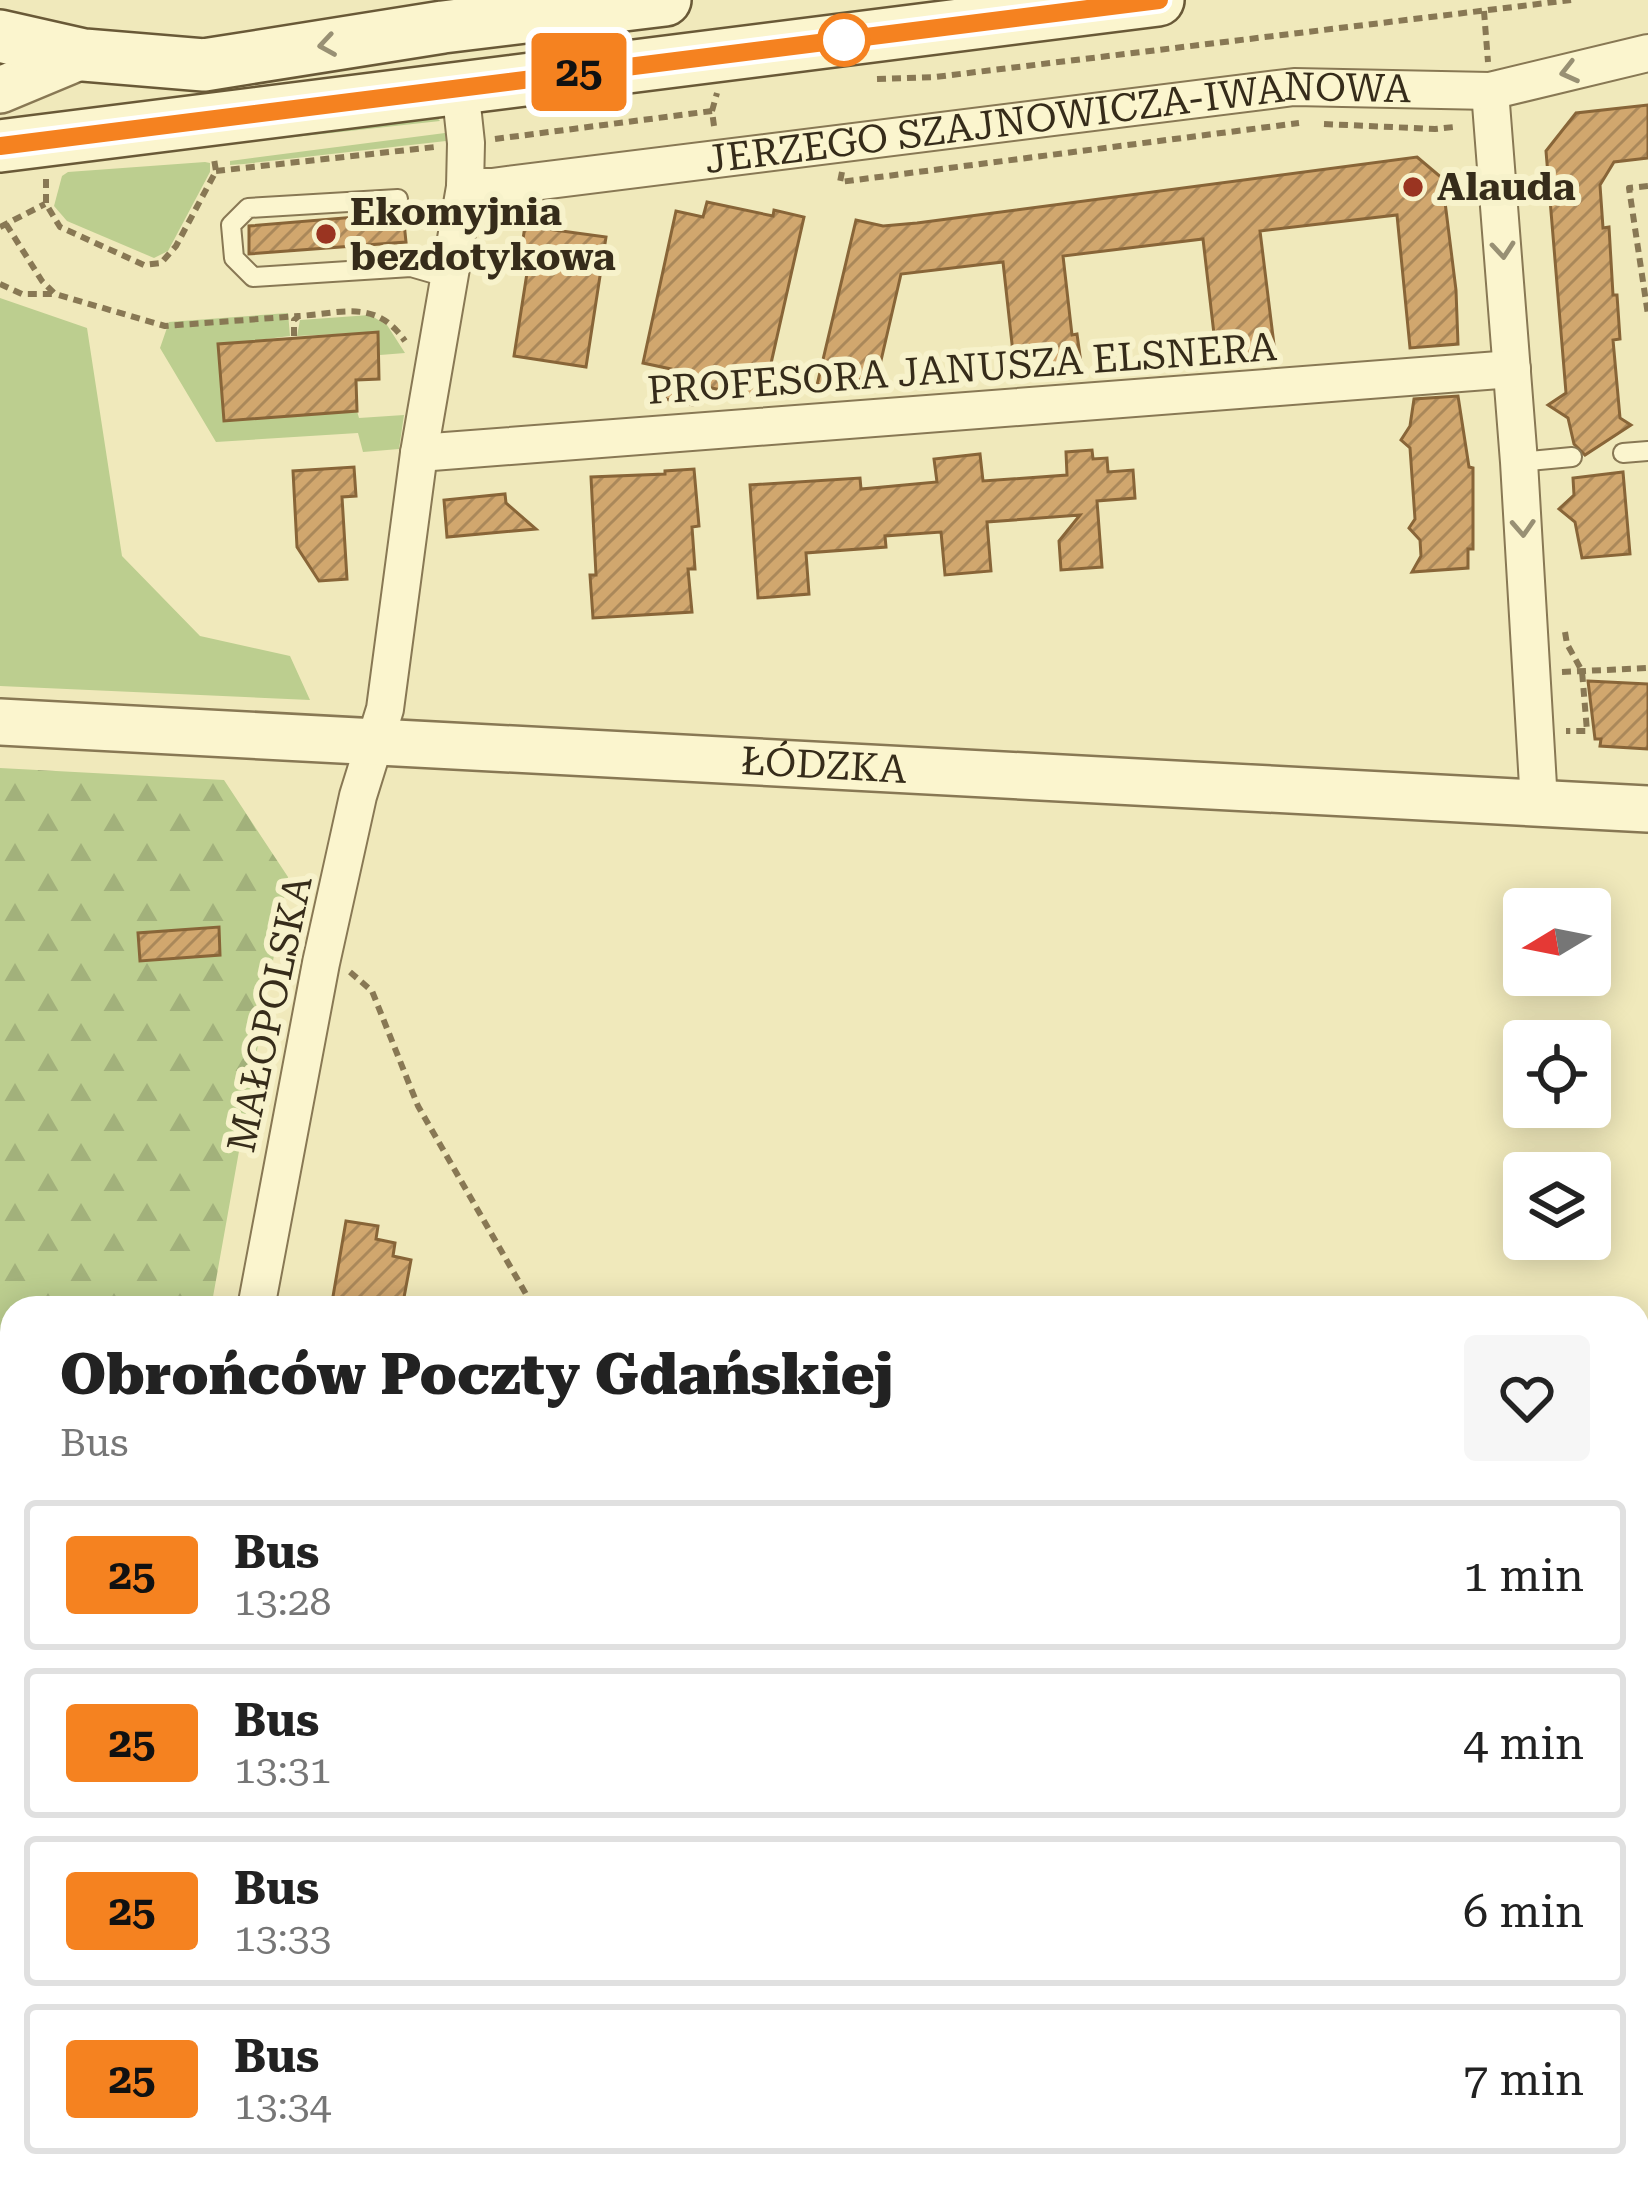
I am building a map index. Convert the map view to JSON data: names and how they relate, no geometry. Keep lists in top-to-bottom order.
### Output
{
  "streets": {
    "street": [
      "JERZEGO SZAJNOWICZA-IWANOWA",
      "PROFESORA JANUSZA ELSNERA",
      "ŁÓDZKA",
      "MAŁOPOLSKA"
    ]
  },
  "crossings": [
    ["JERZEGO SZAJNOWICZA-IWANOWA", "MAŁOPOLSKA"],
    ["PROFESORA JANUSZA ELSNERA", "MAŁOPOLSKA"],
    ["ŁÓDZKA", "MAŁOPOLSKA"]
  ],
  "places": ["Alauda", "Ekomyjnia bezdotykowa"],
  "lines": ["bus line 25"],
  "north": "left",
  "page": {
    "on_map": "25",
    "heading": ["Obrońców Poczty Gdańskiej", "Bus"],
    "list": [
      {
        "mark": "25",
        "name": "Bus",
        "note": "13:28",
        "value": "1 min"
      },
      {
        "mark": "25",
        "name": "Bus",
        "note": "13:31",
        "value": "4 min"
      },
      {
        "mark": "25",
        "name": "Bus",
        "note": "13:33",
        "value": "6 min"
      },
      {
        "mark": "25",
        "name": "Bus",
        "note": "13:34",
        "value": "7 min"
      }
    ]
  }
}
